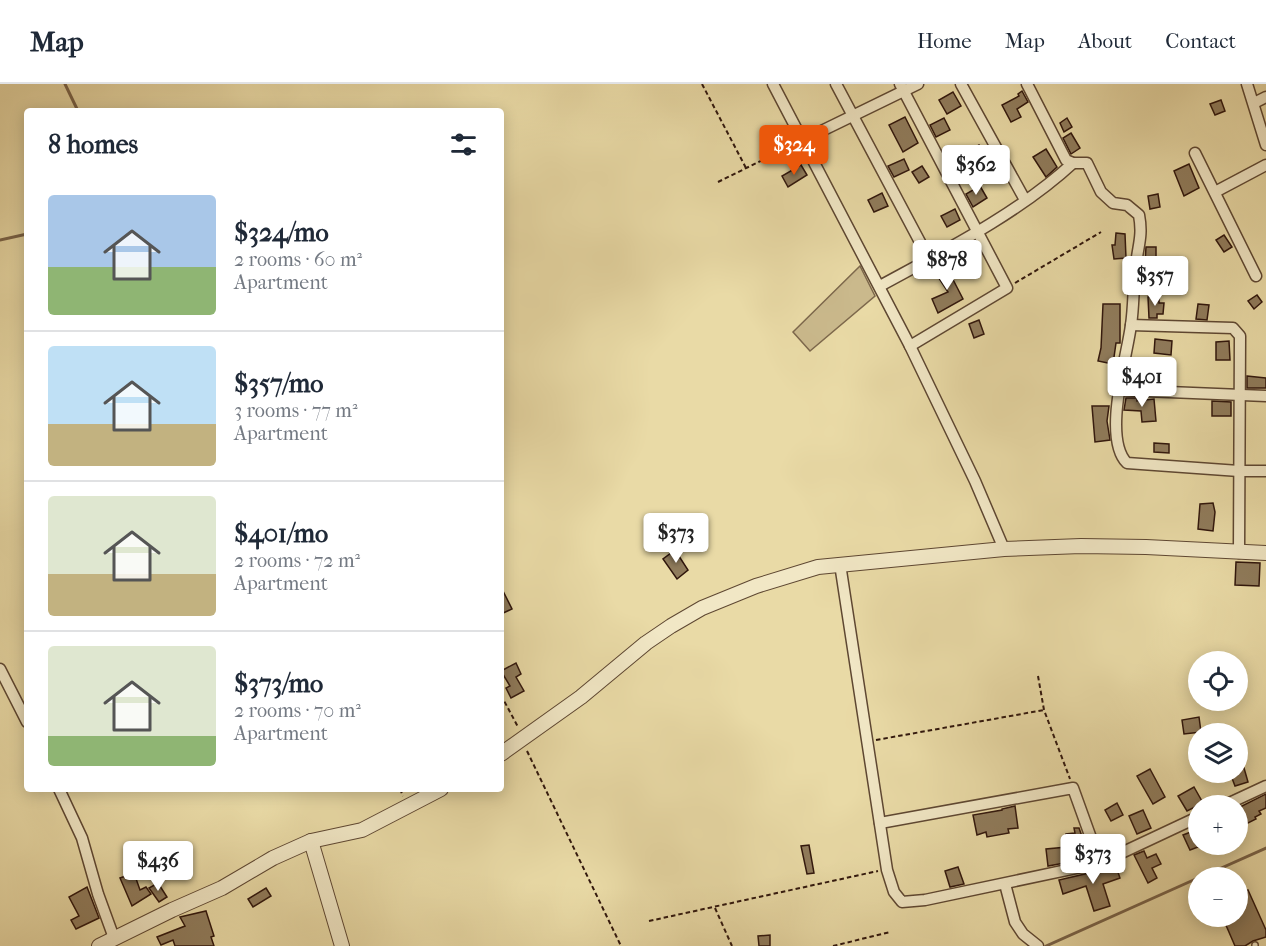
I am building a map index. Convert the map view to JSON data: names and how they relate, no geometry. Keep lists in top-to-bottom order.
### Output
{
  "page": {
    "header": "Map",
    "nav": [
      "Home",
      "Map",
      "About",
      "Contact"
    ],
    "heading": "8 homes",
    "price": [
      "$324",
      "$362",
      "$878",
      "$357",
      "$401",
      "$373",
      "$373",
      "$436"
    ],
    "list": [
      {
        "name": "$324/mo",
        "note": "2 rooms · 60 m² · Apartment"
      },
      {
        "name": "$357/mo",
        "note": "3 rooms · 77 m² · Apartment"
      },
      {
        "name": "$401/mo",
        "note": "2 rooms · 72 m² · Apartment"
      },
      {
        "name": "$373/mo",
        "note": "2 rooms · 70 m² · Apartment"
      }
    ],
    "map_buttons": ["+", "−"]
  }
}
